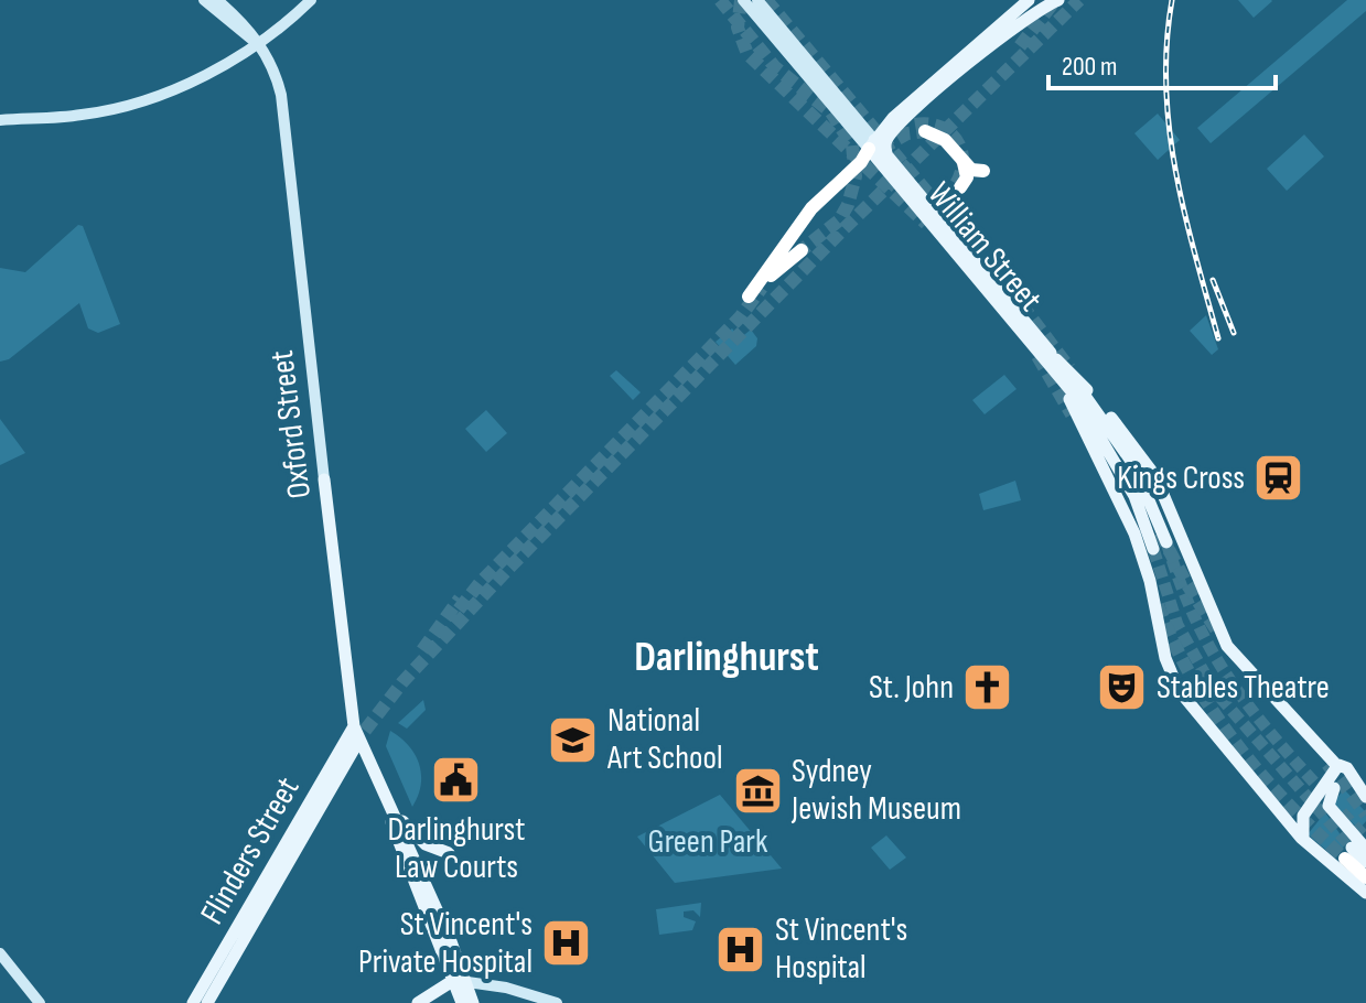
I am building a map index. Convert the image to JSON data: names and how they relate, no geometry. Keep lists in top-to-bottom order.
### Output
{
  "streets": {
    "main road": ["William Street", "Oxford Street", "Flinders Street"]
  },
  "crossings": [
    ["Oxford Street", "Flinders Street"]
  ],
  "districts": ["Darlinghurst"],
  "parks": ["Green Park"],
  "places": {
    "station": ["Kings Cross"],
    "church": ["St. John"],
    "theatre": ["Stables Theatre"],
    "school or university": ["National Art School"],
    "public building": ["Darlinghurst Law Courts"],
    "museum": ["Sydney Jewish Museum"],
    "hospital": ["St Vincent's Private Hospital", "St Vincent's Hospital"]
  },
  "scale_bar": "200 m"
}
